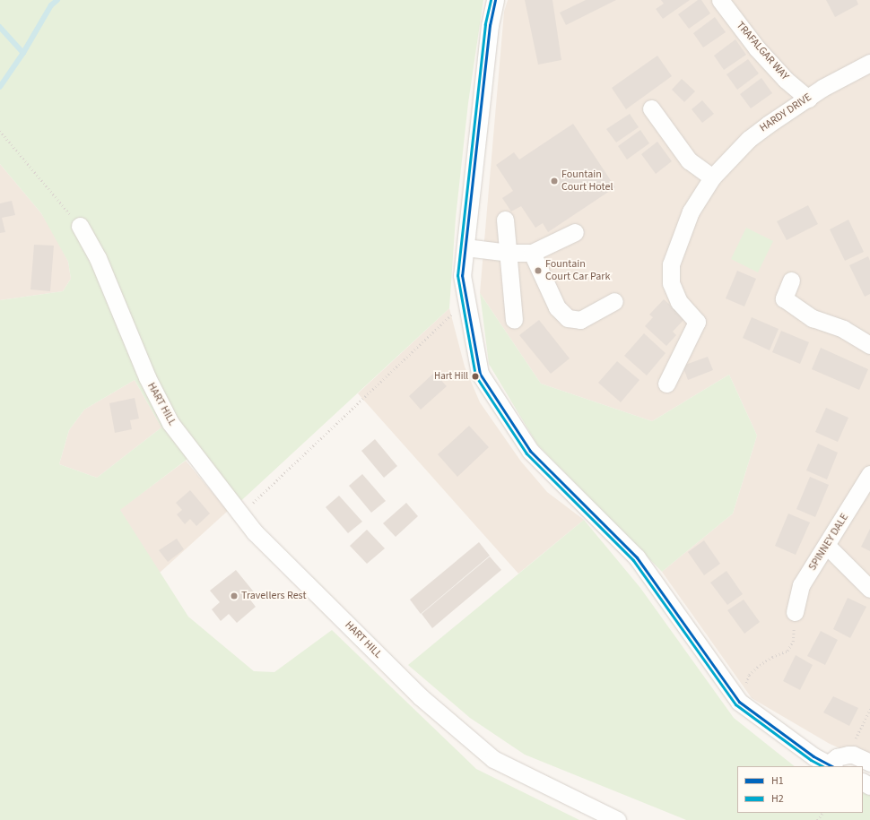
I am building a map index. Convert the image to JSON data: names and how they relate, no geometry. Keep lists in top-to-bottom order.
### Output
{
  "streets": {
    "street": [
      "TRAFALGAR WAY",
      "HARDY DRIVE",
      "HART HILL",
      "SPINNEY DALE"
    ]
  },
  "crossings": [
    ["TRAFALGAR WAY", "HARDY DRIVE"]
  ],
  "places": [
    "Fountain Court Hotel",
    "Fountain Court Car Park",
    "Hart Hill",
    "Travellers Rest"
  ],
  "lines": ["transit line H1", "transit line H2"],
  "legend": ["H1", "H2"]
}
